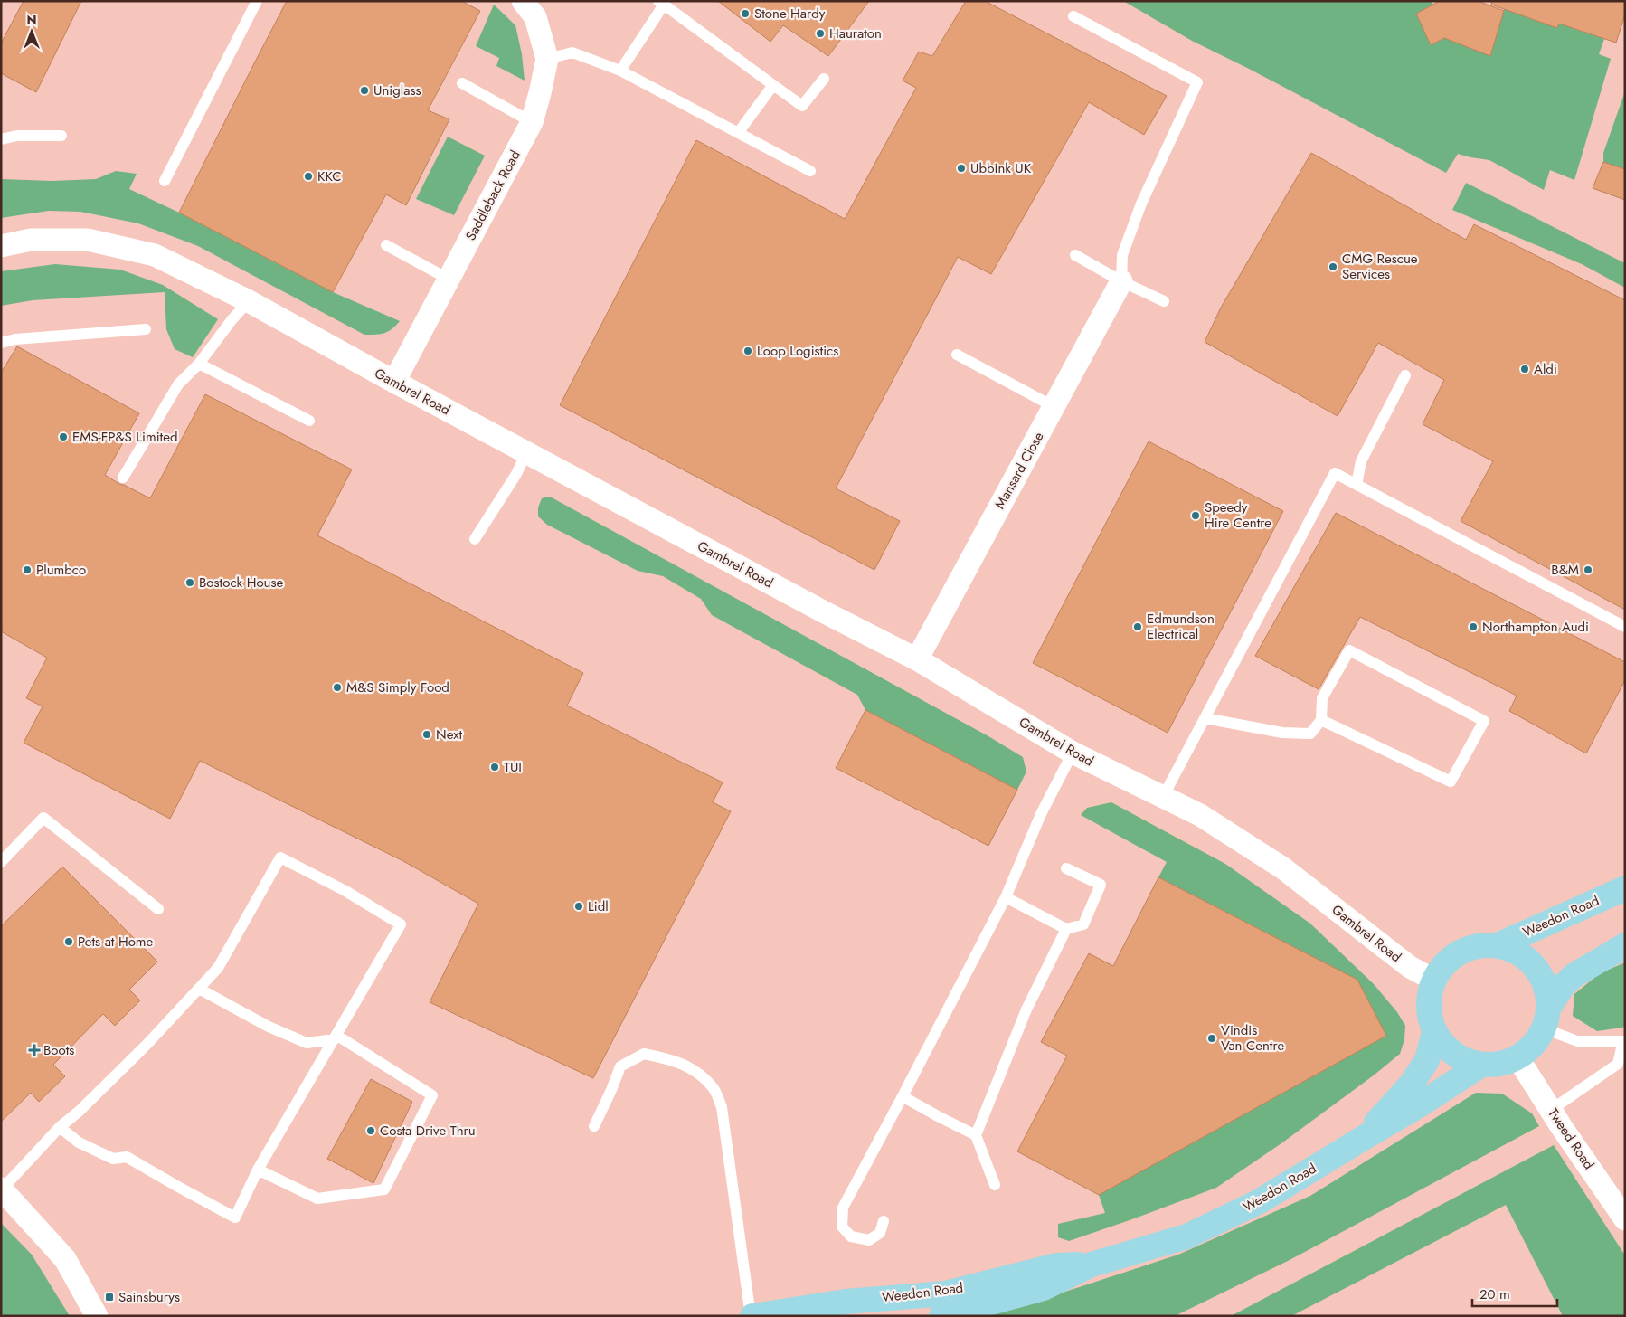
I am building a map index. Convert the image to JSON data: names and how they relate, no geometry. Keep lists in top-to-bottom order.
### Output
{
  "streets": {
    "main road": ["Weedon Road"],
    "street": [
      "Saddleback Road",
      "Gambrel Road",
      "Mansard Close",
      "Tweed Road"
    ]
  },
  "crossings": [
    ["Saddleback Road", "Gambrel Road"],
    ["Gambrel Road", "Mansard Close"],
    ["Gambrel Road", "Weedon Road"],
    ["Gambrel Road", "Tweed Road"],
    ["Weedon Road", "Tweed Road"]
  ],
  "places": {
    "other": [
      "Stone Hardy",
      "Hauraton",
      "Uniglass",
      "Ubbink UK",
      "KKC",
      "CMG Rescue Services",
      "Loop Logistics",
      "Aldi",
      "EMS-FP&S Limited",
      "Speedy Hire Centre",
      "Plumbco",
      "B&M",
      "Bostock House",
      "Edmundson Electrical",
      "Northampton Audi",
      "M&S Simply Food",
      "Next",
      "TUI",
      "Lidl",
      "Pets at Home",
      "Vindis Van Centre",
      "Costa Drive Thru"
    ],
    "health": ["Boots"],
    "transit": ["Sainsburys"]
  },
  "scale_bar": "20 m",
  "north": "top"
}
